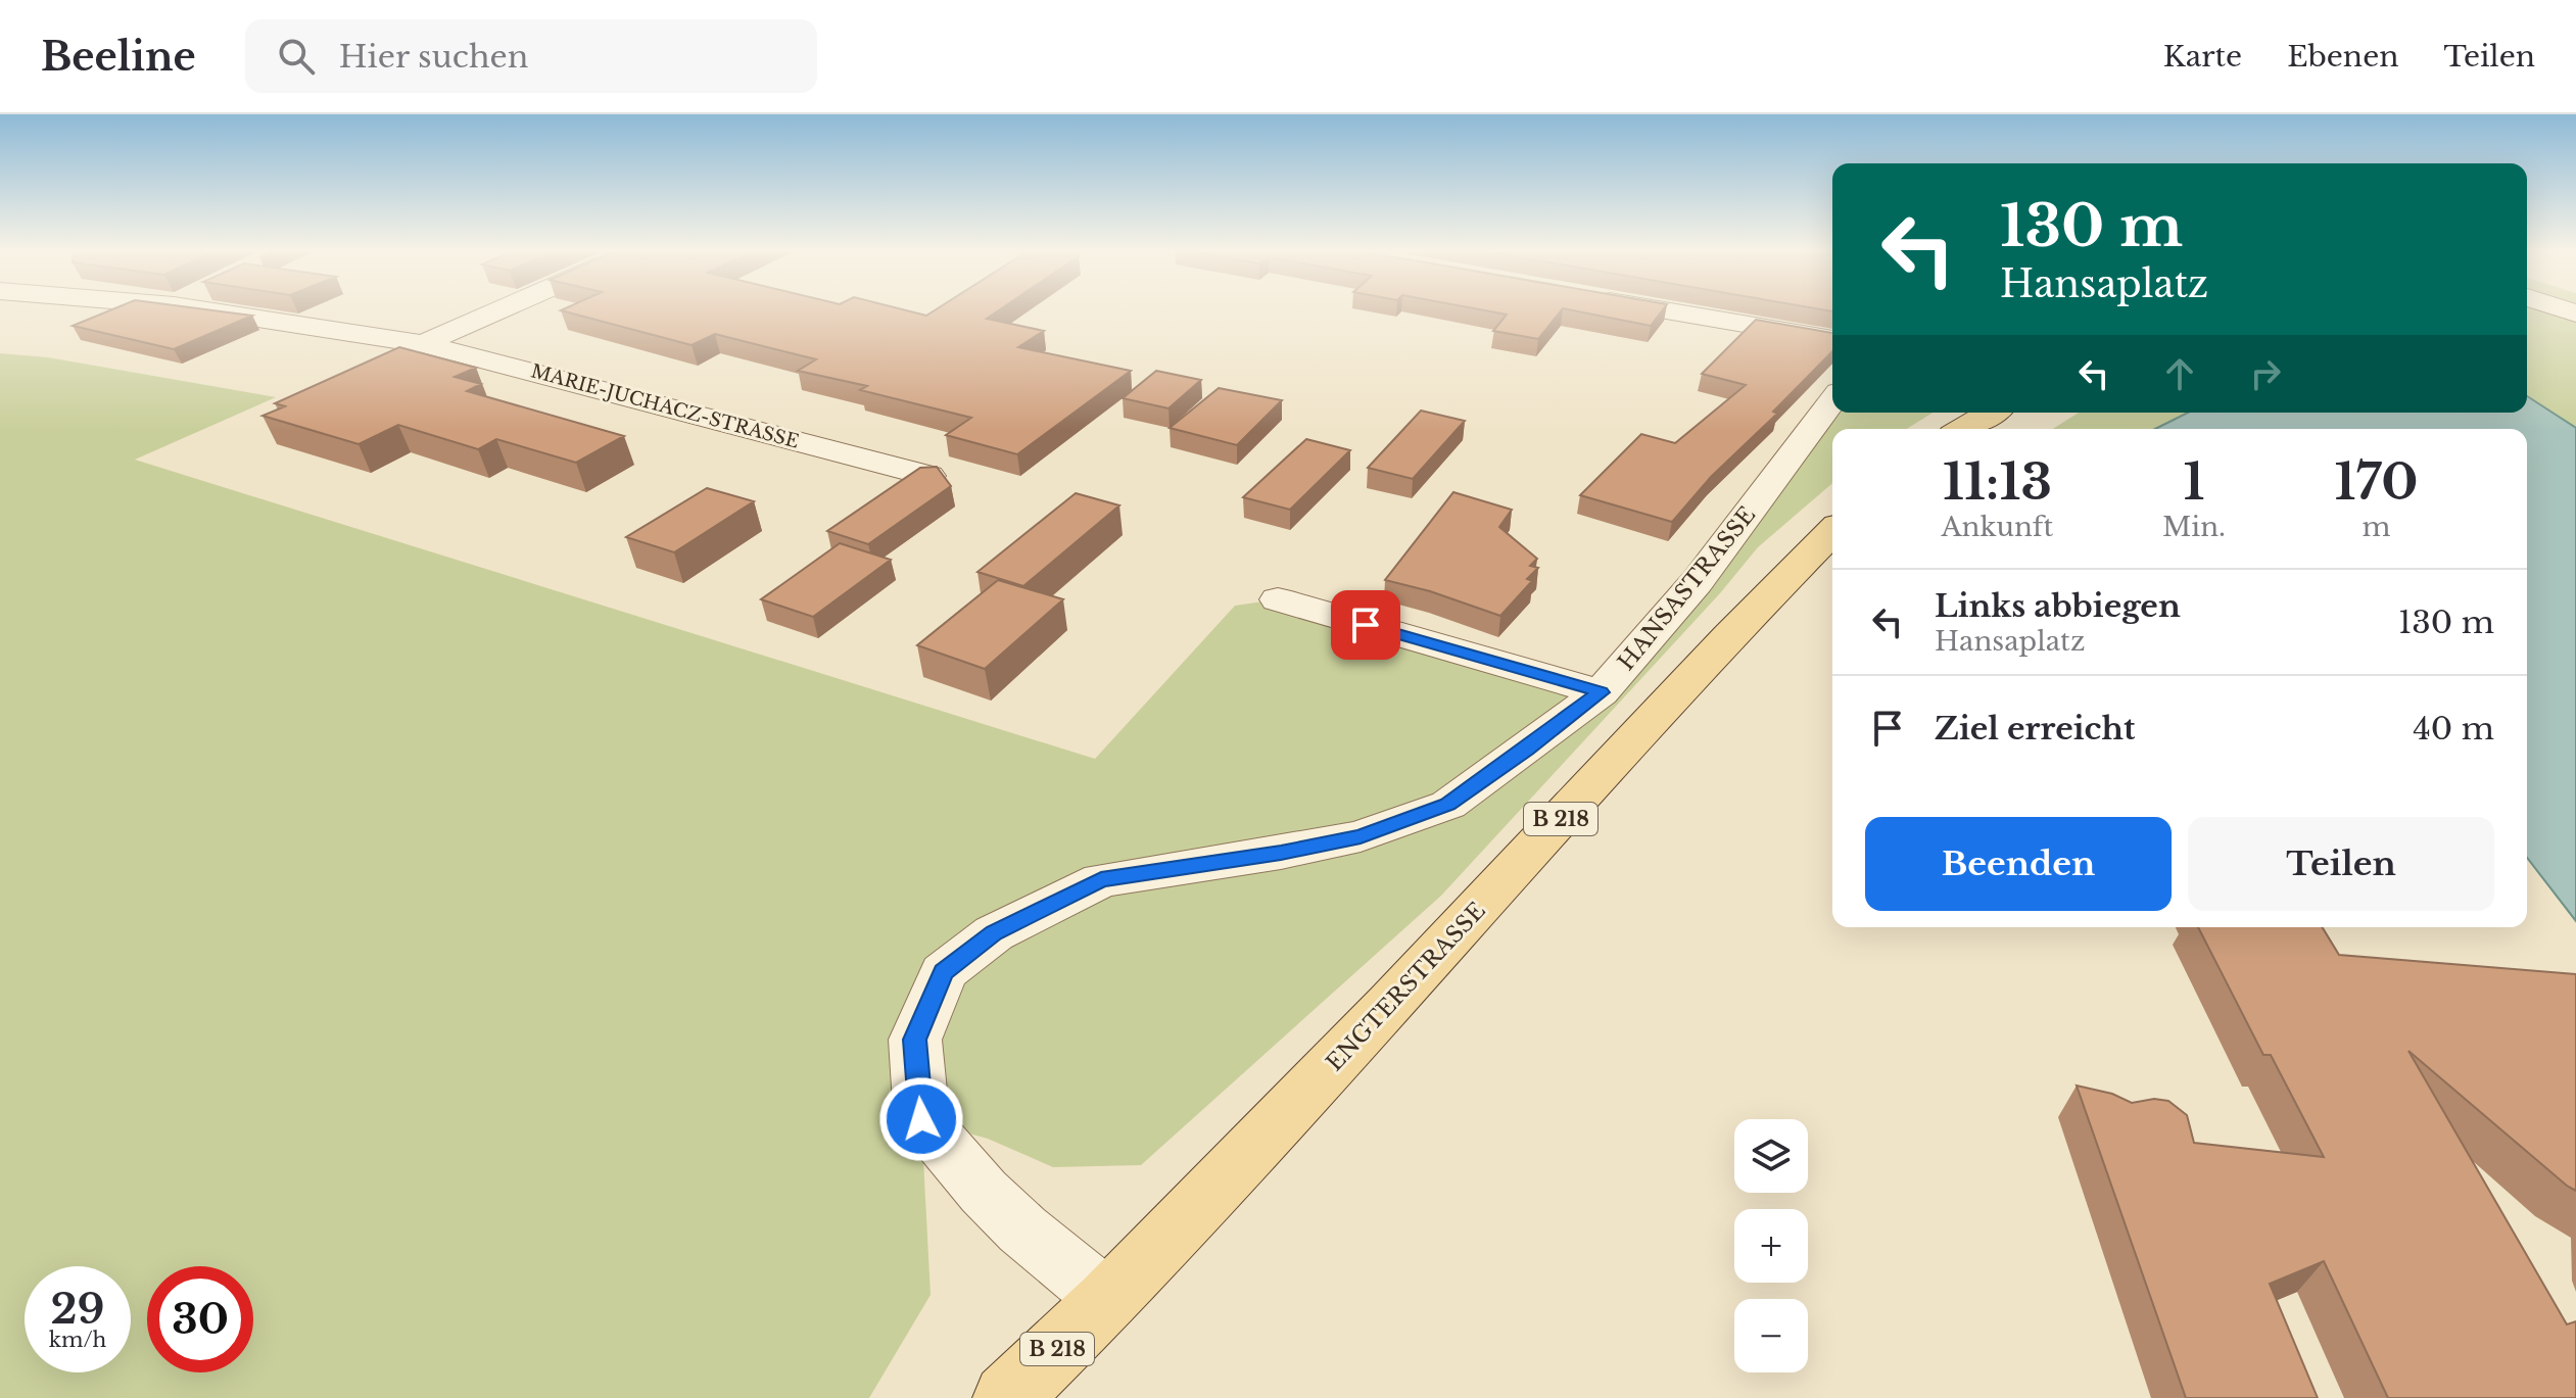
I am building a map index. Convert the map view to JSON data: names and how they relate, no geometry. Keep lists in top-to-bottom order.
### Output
{
  "streets": {
    "main road": ["B 218", "ENGTERSTRASSE"],
    "street": ["MARIE-JUCHACZ-STRASSE", "HANSASTRASSE"]
  },
  "crossings": [
    ["HANSASTRASSE", "ENGTERSTRASSE"]
  ],
  "page": {
    "header": "Beeline",
    "search": "Hier suchen",
    "nav": ["Karte", "Ebenen", "Teilen"],
    "turn": ["130 m", "Hansaplatz"],
    "eta": [
      "11:13",
      "Ankunft",
      "1",
      "Min.",
      "170",
      "m"
    ],
    "list": [
      {
        "name": "Links abbiegen",
        "note": "Hansaplatz",
        "value": "130 m"
      },
      {
        "name": "Ziel erreicht",
        "value": "40 m"
      }
    ],
    "buttons": ["Beenden", "Teilen"],
    "map_buttons": ["+", "−"],
    "speed": "29 km/h",
    "limit": "30"
  }
}
